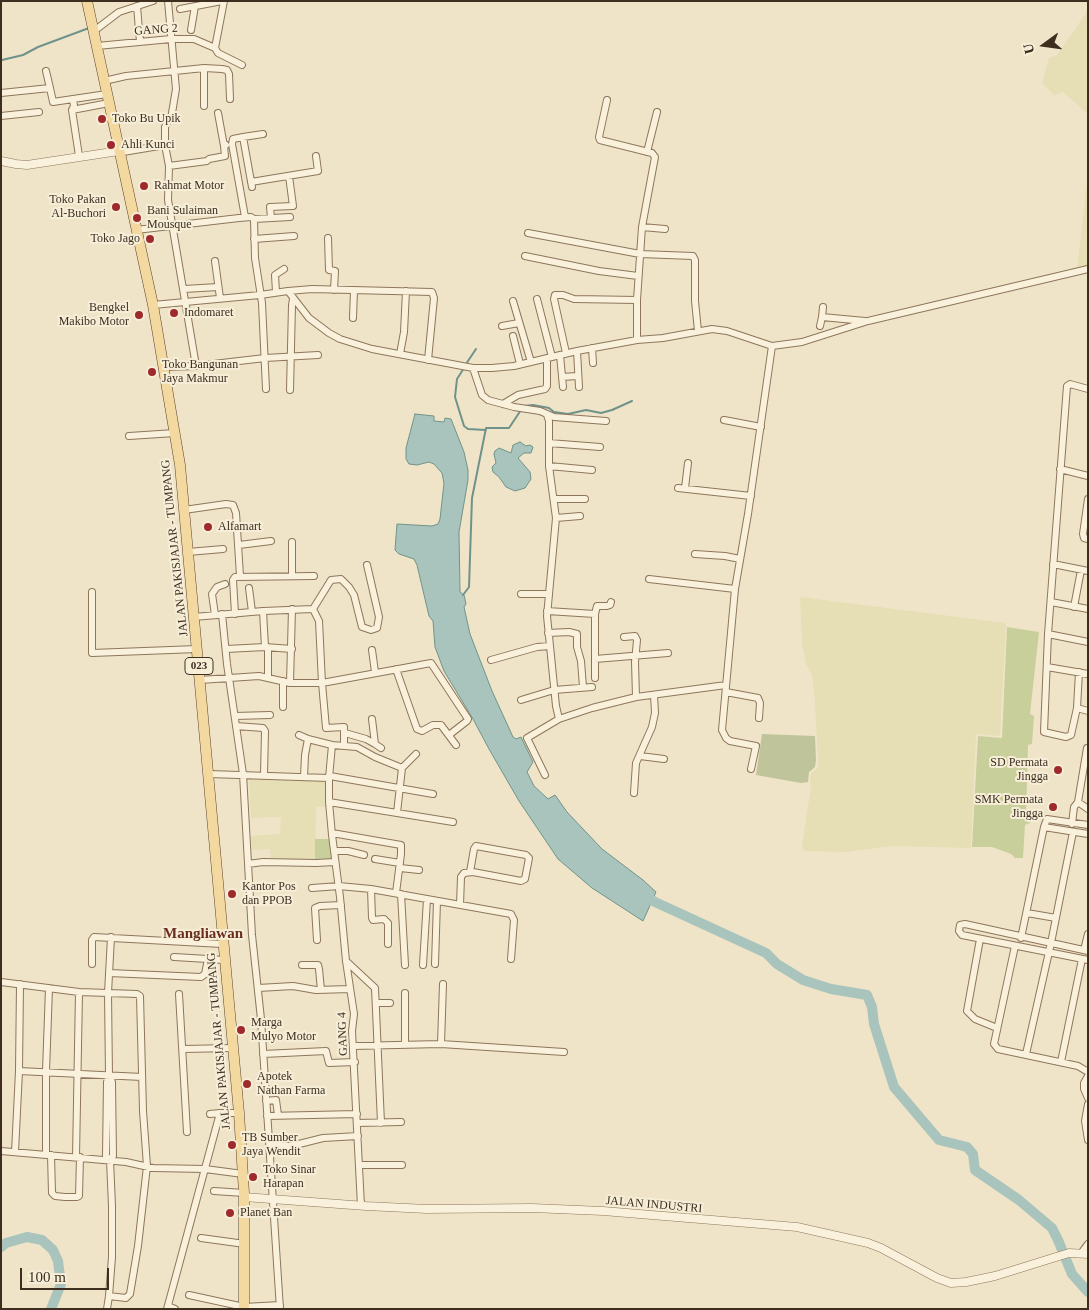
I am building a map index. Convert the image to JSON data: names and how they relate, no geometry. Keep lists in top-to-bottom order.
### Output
{
  "streets": {
    "main road": ["JALAN PAKISJAJAR - TUMPANG", "023"],
    "street": ["GANG 2", "GANG 4", "JALAN INDUSTRI"]
  },
  "crossings": [
    ["GANG 2", "JALAN PAKISJAJAR - TUMPANG"],
    ["JALAN PAKISJAJAR - TUMPANG", "JALAN INDUSTRI"],
    ["GANG 4", "JALAN INDUSTRI"]
  ],
  "districts": ["Mangliawan"],
  "places": [
    "Toko Bu Upik",
    "Ahli Kunci",
    "Rahmat Motor",
    "Toko Pakan Al-Buchori",
    "Bani Sulaiman Mousque",
    "Toko Jago",
    "Indomaret",
    "Bengkel Makibo Motor",
    "Toko Bangunan Jaya Makmur",
    "Alfamart",
    "SD Permata Jingga",
    "SMK Permata Jingga",
    "Kantor Pos dan PPOB",
    "Marga Mulyo Motor",
    "Apotek Nathan Farma",
    "TB Sumber Jaya Wendit",
    "Toko Sinar Harapan",
    "Planet Ban"
  ],
  "scale_bar": "100 m",
  "north": "left"
}
